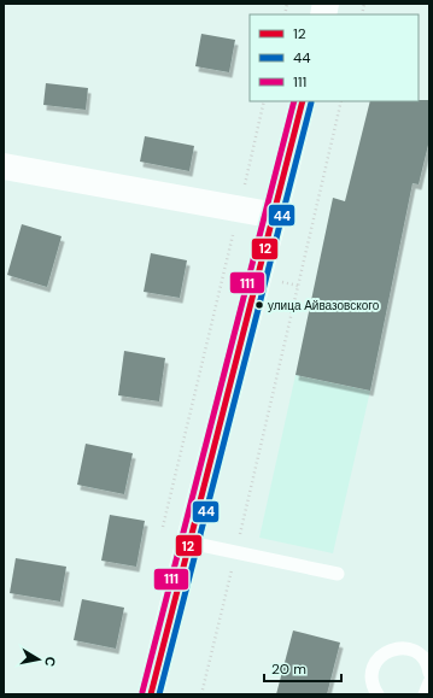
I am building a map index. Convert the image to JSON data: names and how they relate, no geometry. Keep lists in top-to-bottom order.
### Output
{
  "places": ["улица Айвазовского"],
  "lines": ["transit line 12", "transit line 111", "transit line 44"],
  "legend": ["12", "44", "111"],
  "scale_bar": "20 m",
  "north": "right"
}
